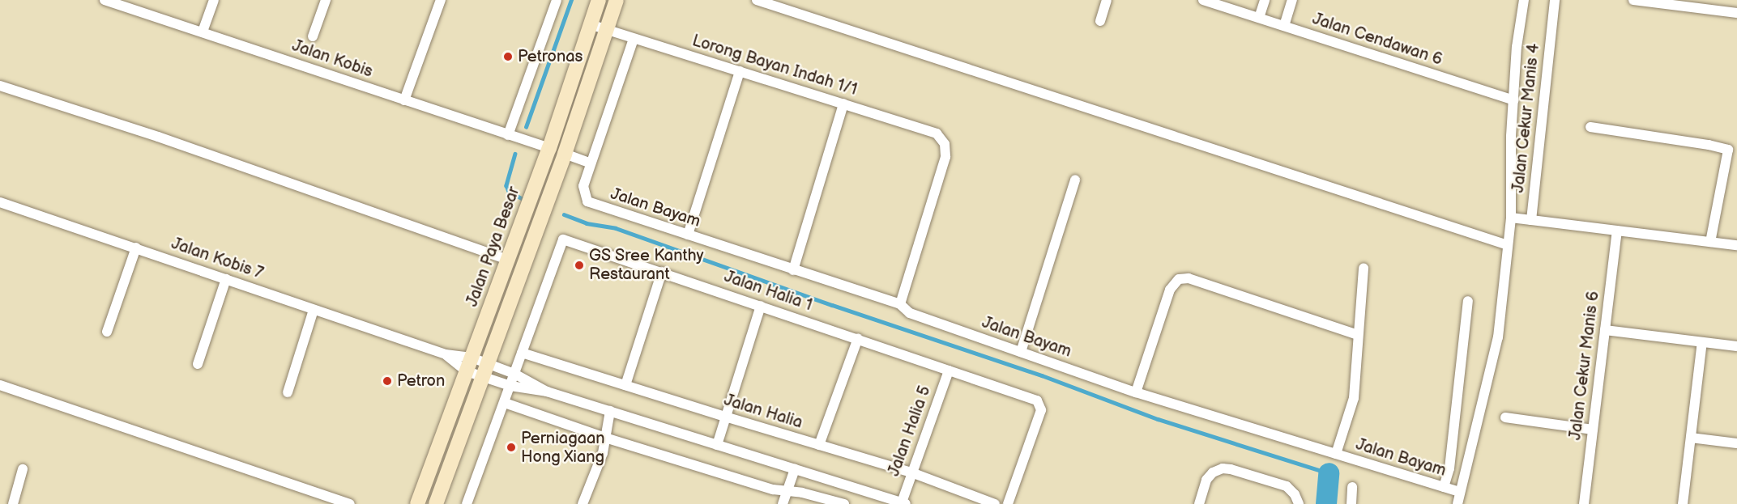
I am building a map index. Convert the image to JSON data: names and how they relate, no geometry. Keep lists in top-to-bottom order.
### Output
{
  "streets": {
    "street": [
      "Jalan Cendawan 6",
      "Jalan Kobis",
      "Lorong Bayan Indah 1/1",
      "Jalan Cekur Manis 4",
      "Jalan Bayam",
      "Jalan Paya Besar",
      "Jalan Kobis 7",
      "Jalan Halia 1",
      "Jalan Cekur Manis 6",
      "Jalan Halia",
      "Jalan Halia 5"
    ]
  },
  "crossings": [
    ["Jalan Kobis", "Jalan Paya Besar"],
    ["Lorong Bayan Indah 1/1", "Jalan Bayam"],
    ["Lorong Bayan Indah 1/1", "Jalan Paya Besar"],
    ["Jalan Paya Besar", "Jalan Kobis 7"],
    ["Jalan Halia 1", "Jalan Halia"],
    ["Jalan Halia 1", "Jalan Halia 5"],
    ["Jalan Halia", "Jalan Halia 5"]
  ],
  "places": [
    "Petronas",
    "GS Sree Kanthy Restaurant",
    "Petron",
    "Perniagaan Hong Xiang"
  ]
}
